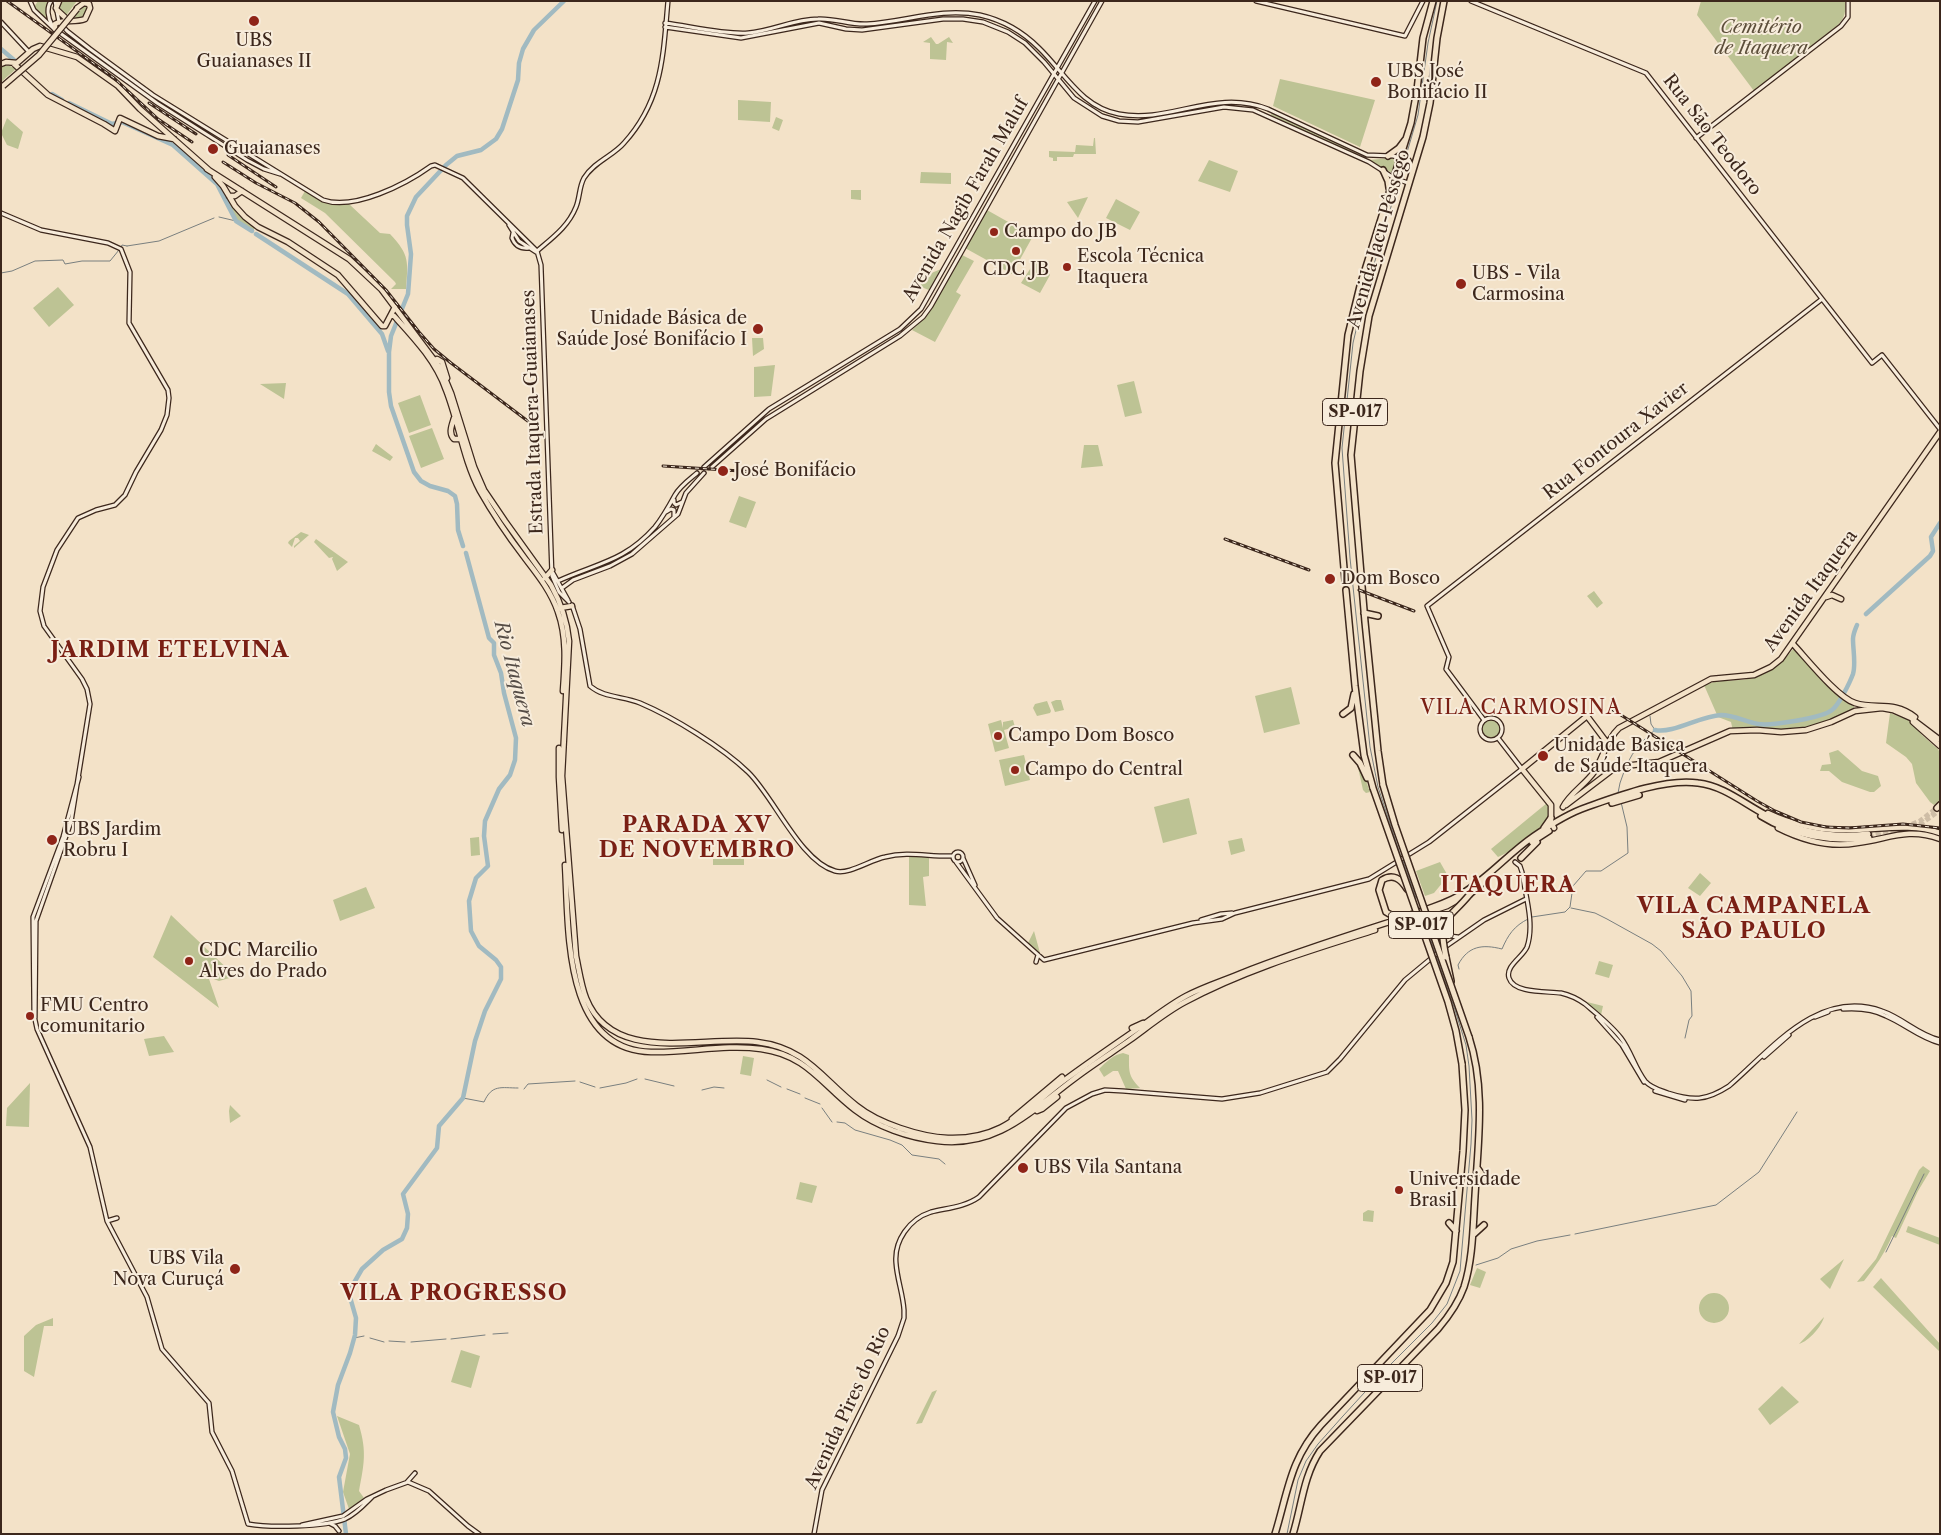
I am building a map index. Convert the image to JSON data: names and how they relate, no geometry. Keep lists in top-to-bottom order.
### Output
{
  "streets": {
    "highway": ["Avenida Jacu-Pêssego", "SP-017"],
    "main road": [
      "Rua São Teodoro",
      "Avenida Nagib Farah Maluf",
      "Estrada Itaquera-Guaianases",
      "Rua Fontoura Xavier",
      "Avenida Itaquera",
      "Avenida Pires do Rio"
    ]
  },
  "crossings": [
    ["Rua São Teodoro", "Rua Fontoura Xavier"],
    ["Rua São Teodoro", "Avenida Itaquera"],
    ["Avenida Jacu-Pêssego", "SP-017"]
  ],
  "districts": [
    "JARDIM ETELVINA",
    "VILA CARMOSINA",
    "PARADA XV DE NOVEMBRO",
    "ITAQUERA",
    "VILA CAMPANELA SÃO PAULO",
    "VILA PROGRESSO"
  ],
  "water": ["Rio Itaquera"],
  "parks": ["Cemitério de Itaquera"],
  "places": [
    "UBS Guaianases II",
    "UBS José Bonifácio II",
    "Guaianases",
    "Campo do JB",
    "CDC JB",
    "Escola Técnica Itaquera",
    "UBS - Vila Carmosina",
    "Unidade Básica de Saúde José Bonifácio I",
    "José Bonifácio",
    "Dom Bosco",
    "Campo Dom Bosco",
    "Unidade Básica de Saúde Itaquera",
    "Campo do Central",
    "UBS Jardim Robru I",
    "CDC Marcilio Alves do Prado",
    "FMU Centro comunitario",
    "UBS Vila Santana",
    "Universidade Brasil",
    "UBS Vila Nova Curuçá"
  ]
}
